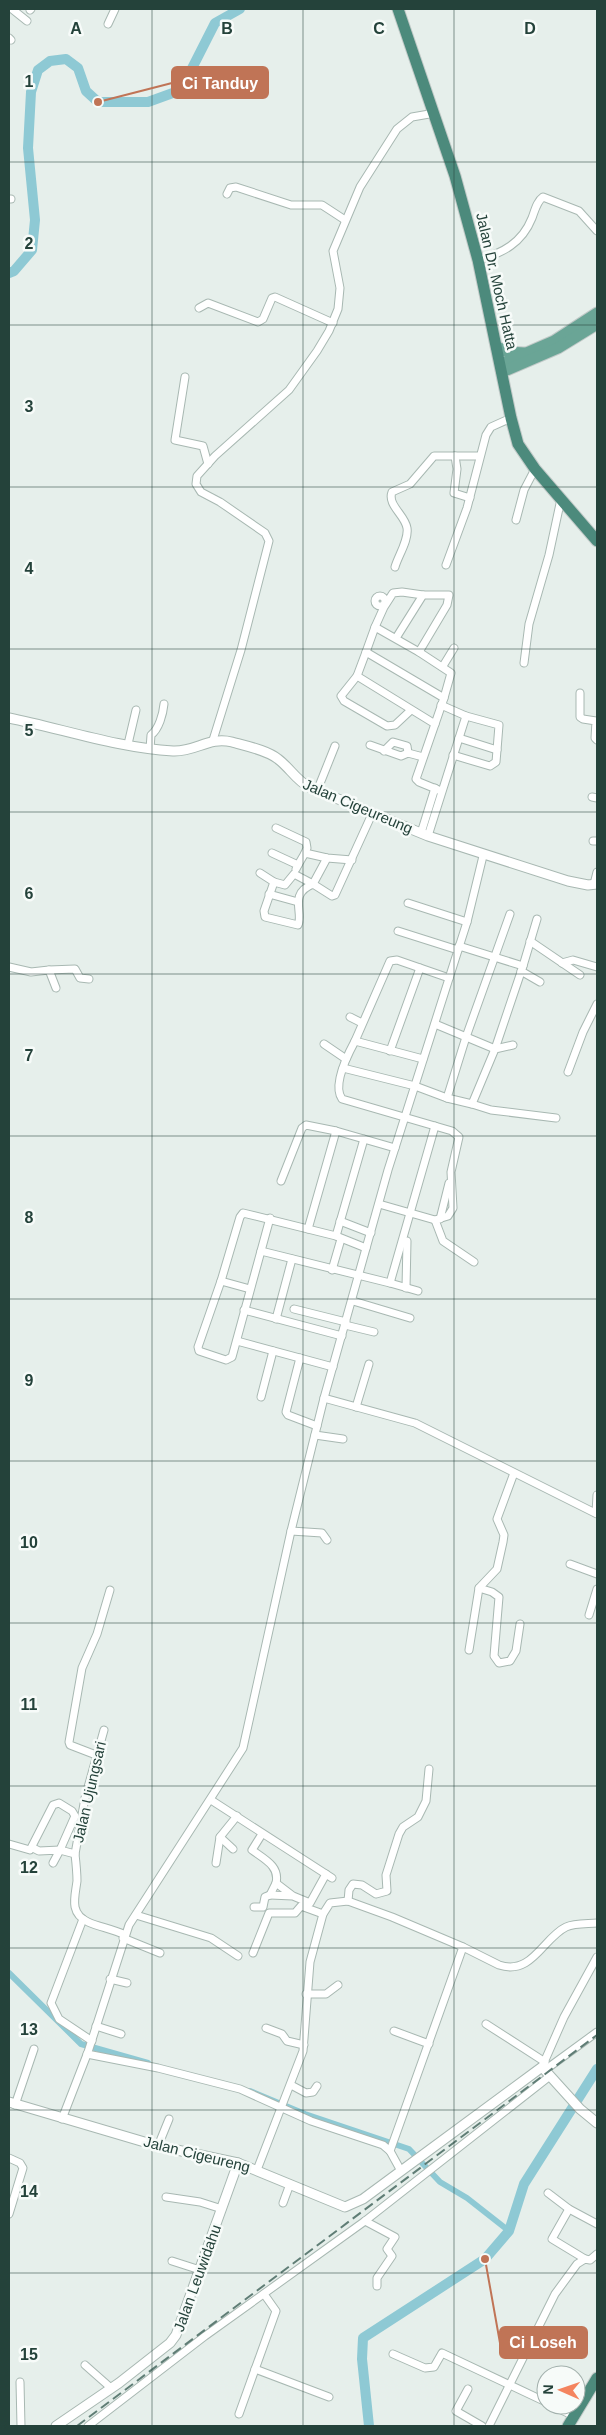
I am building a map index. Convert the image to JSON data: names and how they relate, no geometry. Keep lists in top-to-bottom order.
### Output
{
  "streets": {
    "highway": ["Jalan Dr. Moch Hatta"],
    "street": [
      "Jalan Cigeureung",
      "Jalan Ujungsari",
      "Jalan Cigeureng",
      "Jalan Leuwidahu"
    ]
  },
  "crossings": [
    ["Jalan Cigeureng", "Jalan Leuwidahu"]
  ],
  "places": ["Ci Tanduy", "Ci Loseh"],
  "north": "left",
  "grid": {
    "columns": [
      "A",
      "B",
      "C",
      "D"
    ],
    "rows": [
      "1",
      "2",
      "3",
      "4",
      "5",
      "6",
      "7",
      "8",
      "9",
      "10",
      "11",
      "12",
      "13",
      "14",
      "15"
    ]
  }
}
